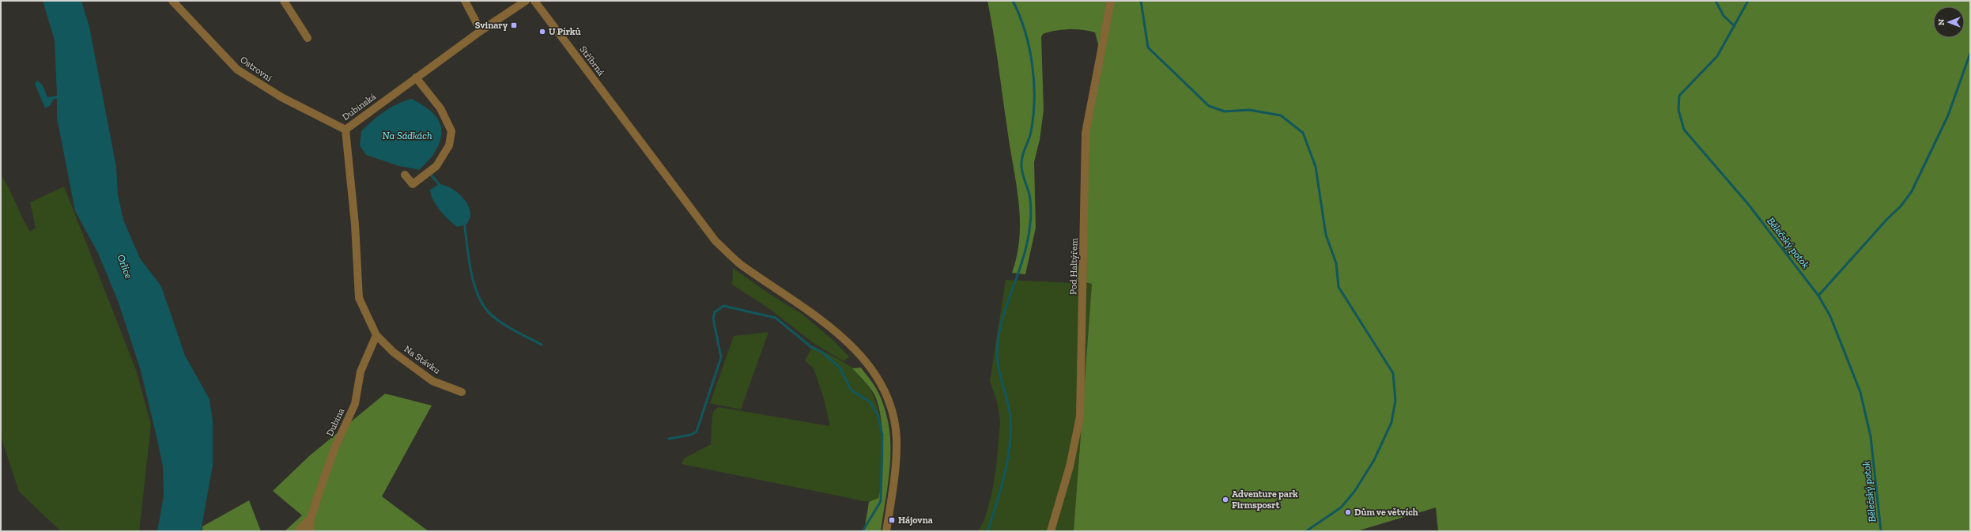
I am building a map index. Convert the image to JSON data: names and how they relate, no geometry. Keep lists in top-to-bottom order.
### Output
{
  "streets": {
    "street": [
      "Stříbrná",
      "Ostrovní",
      "Dubinská",
      "Pod Haltýřem",
      "Na Stávku",
      "Dubina"
    ]
  },
  "crossings": [
    ["Ostrovní", "Dubinská"],
    ["Dubinská", "Na Stávku"],
    ["Dubinská", "Dubina"],
    ["Na Stávku", "Dubina"]
  ],
  "water": ["Na Sádkách", "Bělečský potok", "Orlice"],
  "places": {
    "transit": ["Svinary", "Hájovna"],
    "other": ["U Pírků", "Adventure park Firmsposrt", "Dům ve větvích"]
  },
  "north": "left"
}
